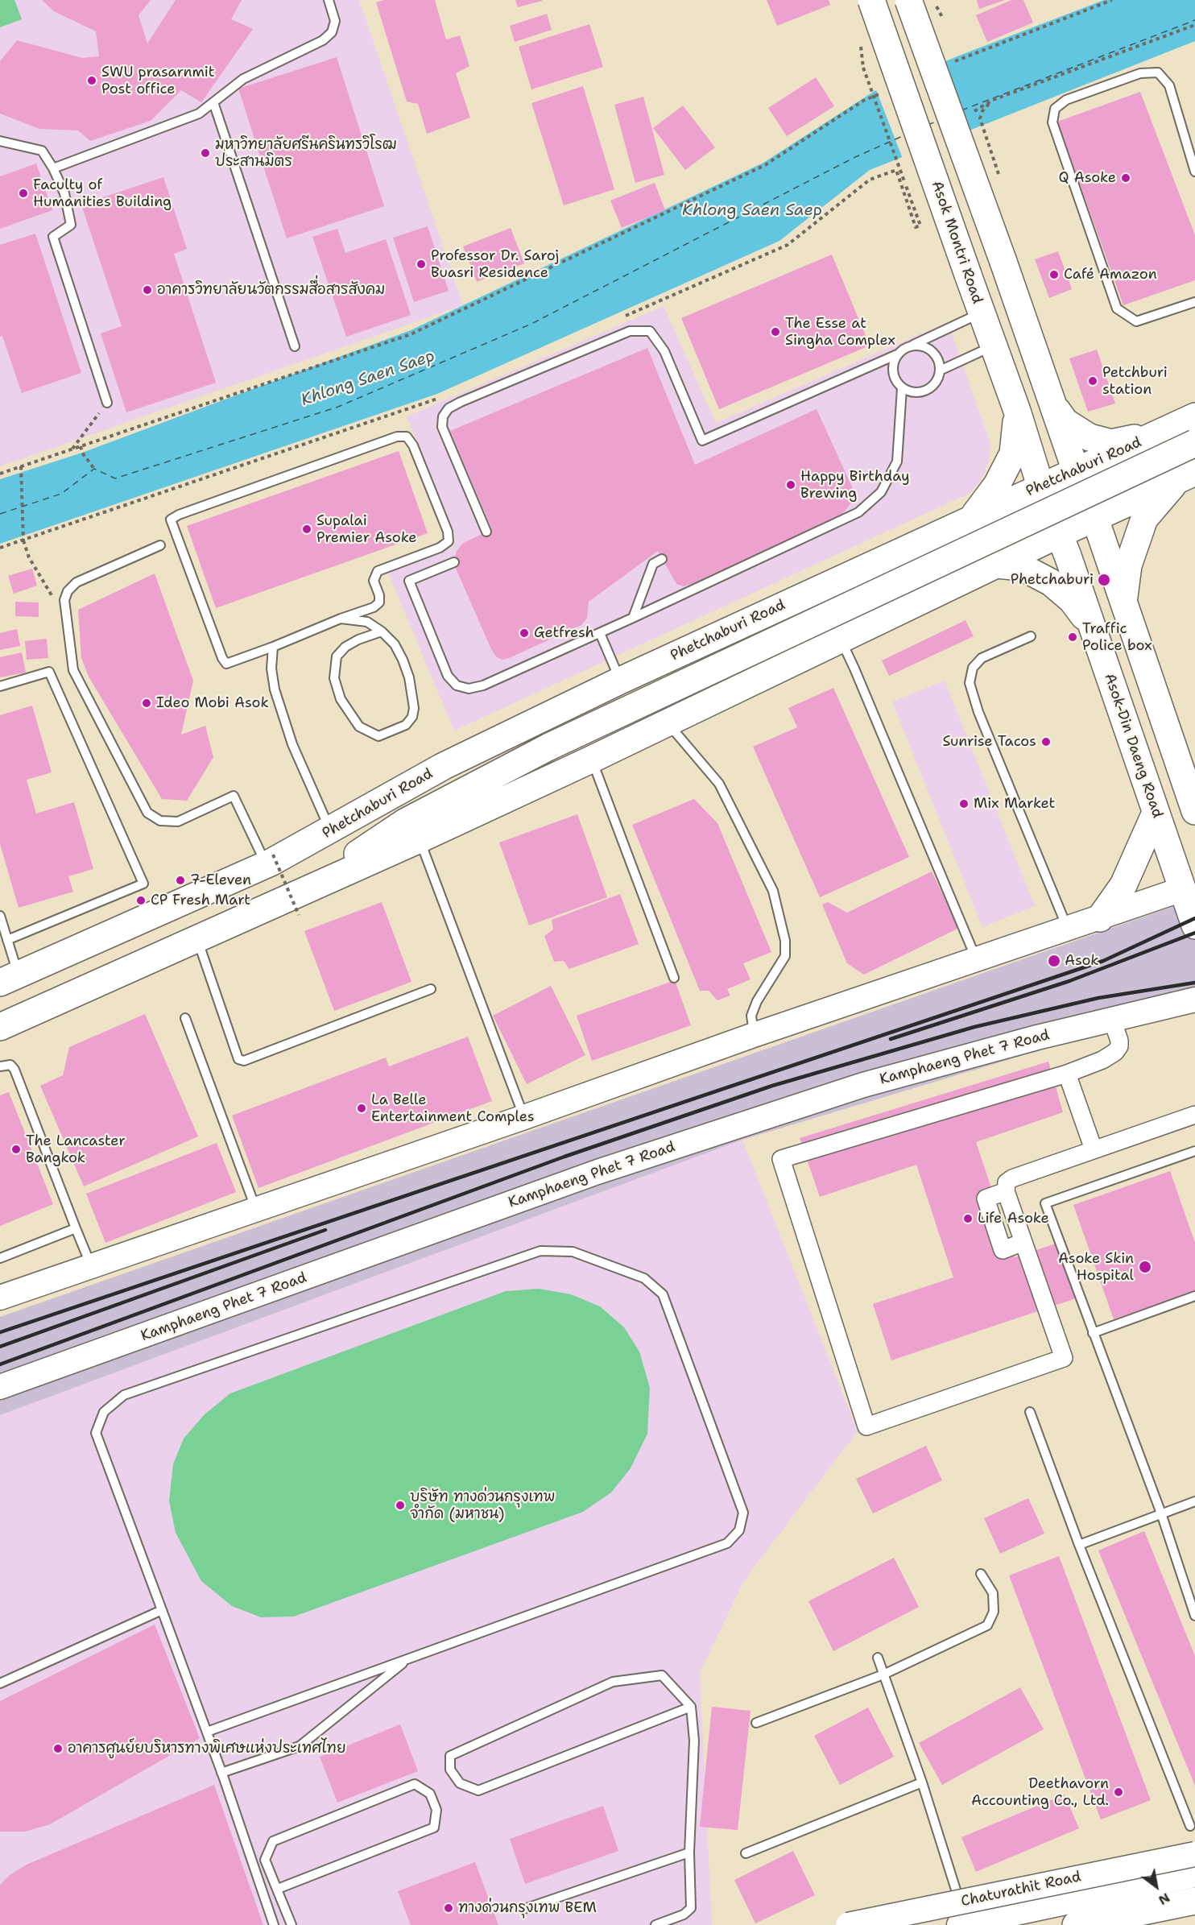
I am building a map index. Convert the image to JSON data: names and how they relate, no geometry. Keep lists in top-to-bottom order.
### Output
{
  "streets": {
    "main road": ["Asok Montri Road", "Phetchaburi Road", "Asok-Din Daeng Road"],
    "street": ["Kamphaeng Phet 7 Road", "Chaturathit Road"]
  },
  "crossings": [
    ["Asok Montri Road", "Phetchaburi Road"],
    ["Asok Montri Road", "Asok-Din Daeng Road"],
    ["Phetchaburi Road", "Asok-Din Daeng Road"]
  ],
  "water": ["Khlong Saen Saep"],
  "places": [
    "SWU prasarnmit Post office",
    "มหาวิทยาลัยศรีนครินทรวิโรฒ ประสานมิตร",
    "Q Asoke",
    "Faculty of Humanities Building",
    "Professor Dr. Saroj Buasri Residence",
    "Café Amazon",
    "อาคารวิทยาลัยนวัตกรรมสื่อสารสังคม",
    "The Esse at Singha Complex",
    "Petchburi station",
    "Happy Birthday Brewing",
    "Supalai Premier Asoke",
    "Phetchaburi",
    "Getfresh",
    "Traffic Police box",
    "Ideo Mobi Asok",
    "Sunrise Tacos",
    "Mix Market",
    "7-Eleven",
    "CP Fresh Mart",
    "Asok",
    "La Belle Entertainment Comples",
    "The Lancaster Bangkok",
    "Life Asoke",
    "Asoke Skin Hospital",
    "บริษัท ทางด่วนกรุงเทพ จำกัด (มหาชน)",
    "อาคารศูนย์ยบริหารทางพิเศษแห่งประเทศไทย",
    "Deethavorn Accounting Co., Ltd.",
    "ทางด่วนกรุงเทพ BEM"
  ],
  "north": "bottom right"
}
